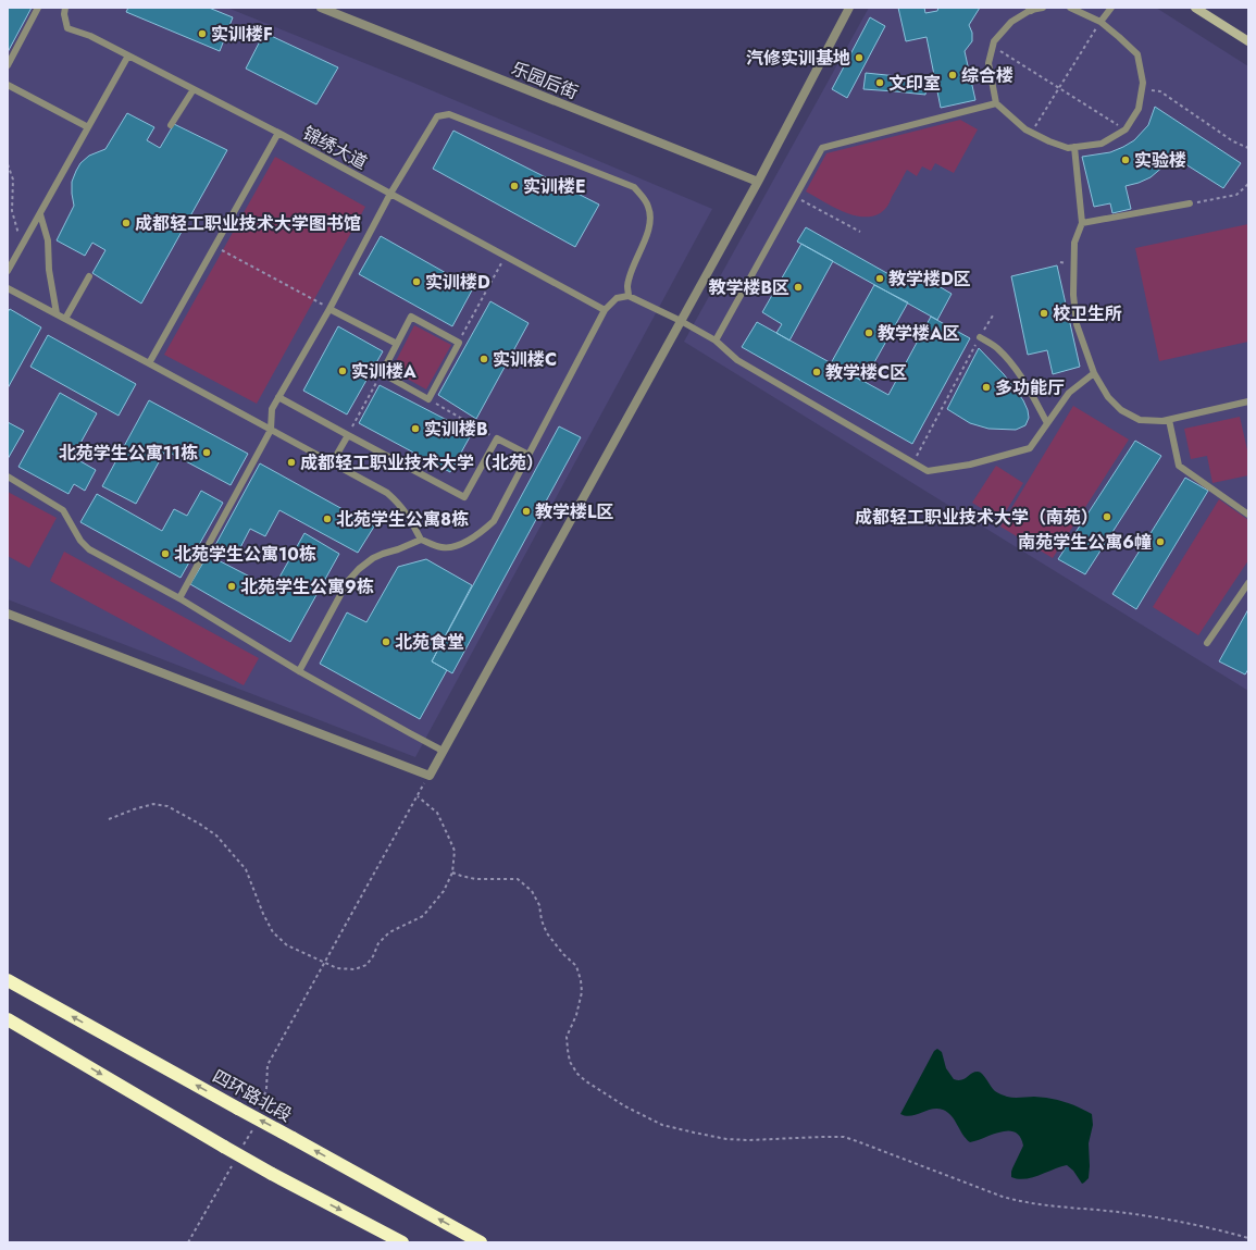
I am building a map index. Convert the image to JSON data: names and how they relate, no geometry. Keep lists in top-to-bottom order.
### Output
{
  "streets": {
    "highway": ["四环路北段"],
    "street": ["乐园后街"],
    "lane": ["锦绣大道"]
  },
  "places": [
    "实训楼F",
    "汽修实训基地",
    "综合楼",
    "文印室",
    "实验楼",
    "实训楼E",
    "成都轻工职业技术大学图书馆",
    "教学楼D区",
    "实训楼D",
    "教学楼B区",
    "校卫生所",
    "教学楼A区",
    "实训楼C",
    "实训楼A",
    "教学楼C区",
    "多功能厅",
    "实训楼B",
    "北苑学生公寓11栋",
    "成都轻工职业技术大学（北苑）",
    "教学楼L区",
    "成都轻工职业技术大学（南苑）",
    "北苑学生公寓8栋",
    "南苑学生公寓6幢",
    "北苑学生公寓10栋",
    "北苑学生公寓9栋",
    "北苑食堂"
  ]
}
